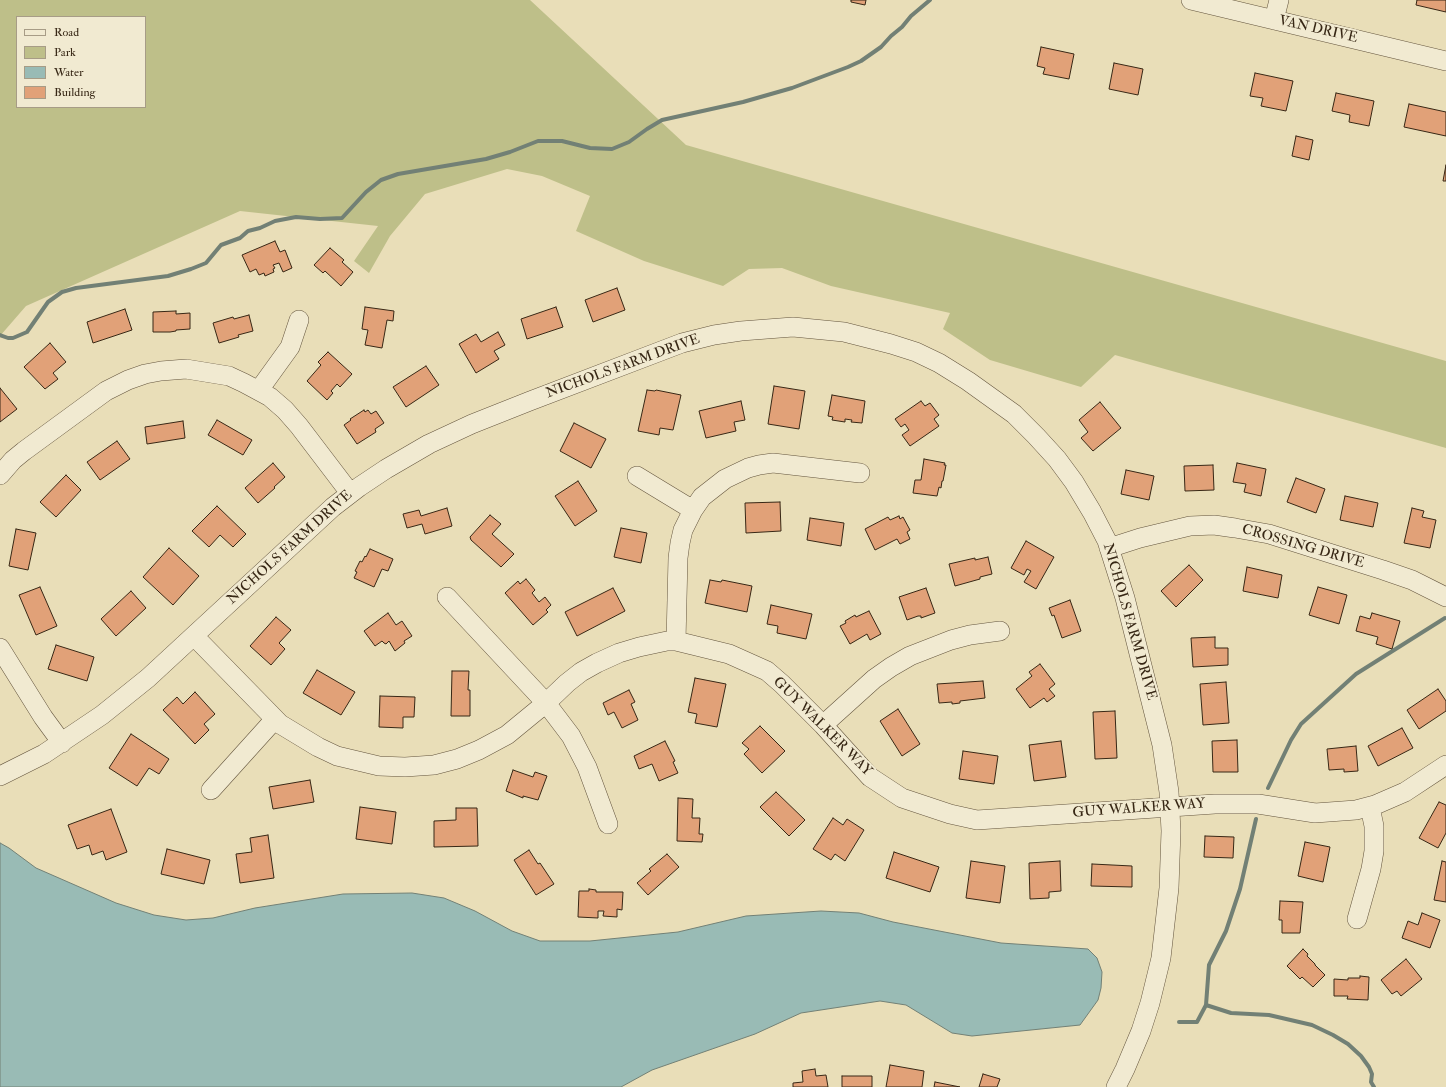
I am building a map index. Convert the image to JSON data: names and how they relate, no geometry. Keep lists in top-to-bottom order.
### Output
{
  "streets": {
    "street": [
      "VAN DRIVE",
      "NICHOLS FARM DRIVE",
      "CROSSING DRIVE",
      "GUY WALKER WAY"
    ]
  },
  "crossings": [
    ["NICHOLS FARM DRIVE", "CROSSING DRIVE"],
    ["NICHOLS FARM DRIVE", "GUY WALKER WAY"]
  ],
  "legend": [
    "Road",
    "Park",
    "Water",
    "Building"
  ]
}
